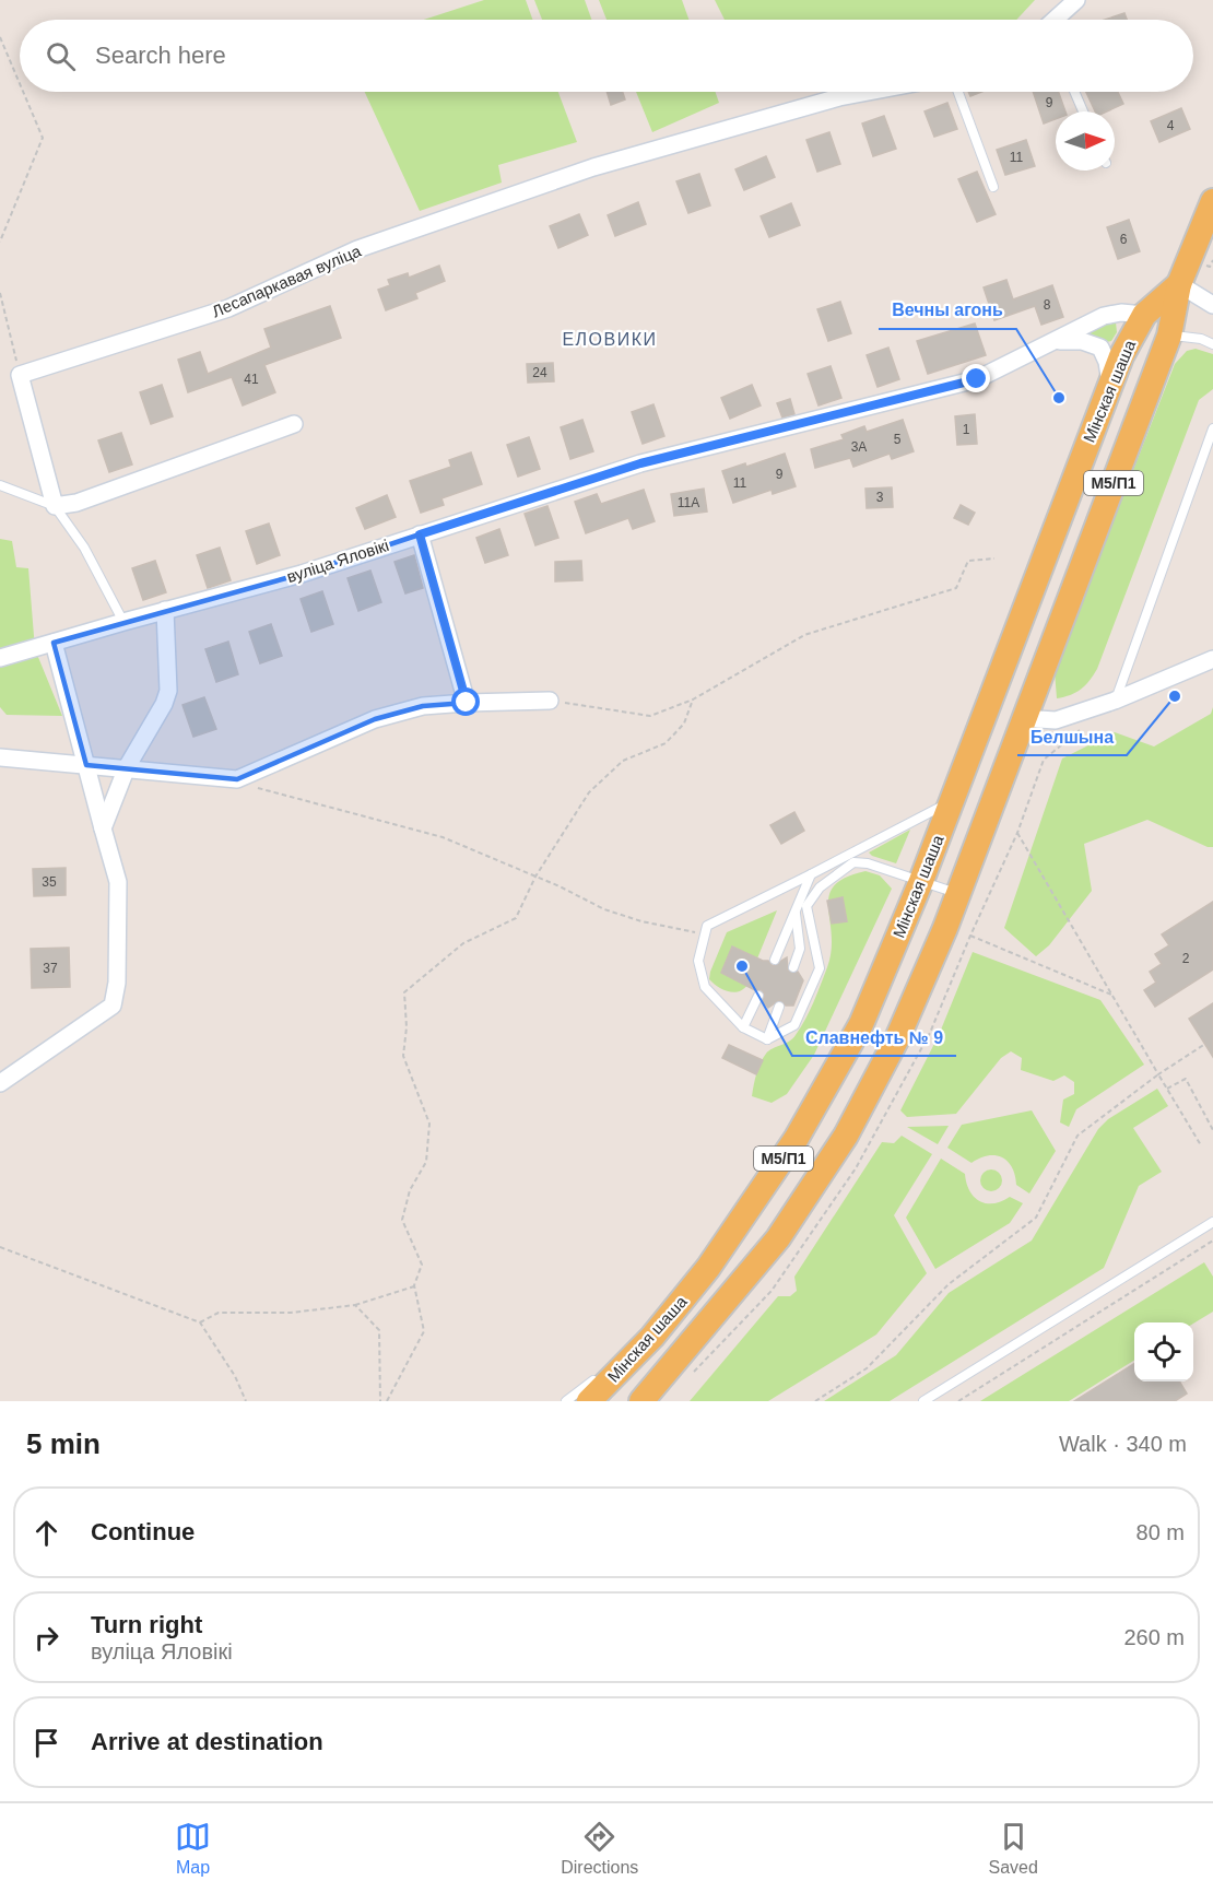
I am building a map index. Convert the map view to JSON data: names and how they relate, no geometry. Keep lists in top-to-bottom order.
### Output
{
  "streets": {
    "main road": ["Мінская шаша", "М5/П1"],
    "street": ["Лесапаркавая вуліца", "вуліца Яловікі"]
  },
  "crossings": [
    ["Мінская шаша", "М5/П1"],
    ["Мінская шаша", "вуліца Яловікі"],
    ["М5/П1", "вуліца Яловікі"]
  ],
  "districts": ["ЕЛОВИКИ"],
  "places": ["Вечны агонь", "Белшына", "Славнефть № 9"],
  "house_numbers": [
    "9",
    "4",
    "11",
    "6",
    "8",
    "24",
    "41",
    "1",
    "5",
    "3А",
    "9",
    "11",
    "3",
    "11А",
    "35",
    "2",
    "37"
  ],
  "north": "right",
  "page": {
    "search": "Search here",
    "heading": ["5 min", "Walk · 340 m"],
    "list": [
      ["Continue", "80 m"],
      ["Turn right", "вуліца Яловікі", "260 m"],
      "Arrive at destination"
    ],
    "nav": ["Map", "Directions", "Saved"]
  }
}
